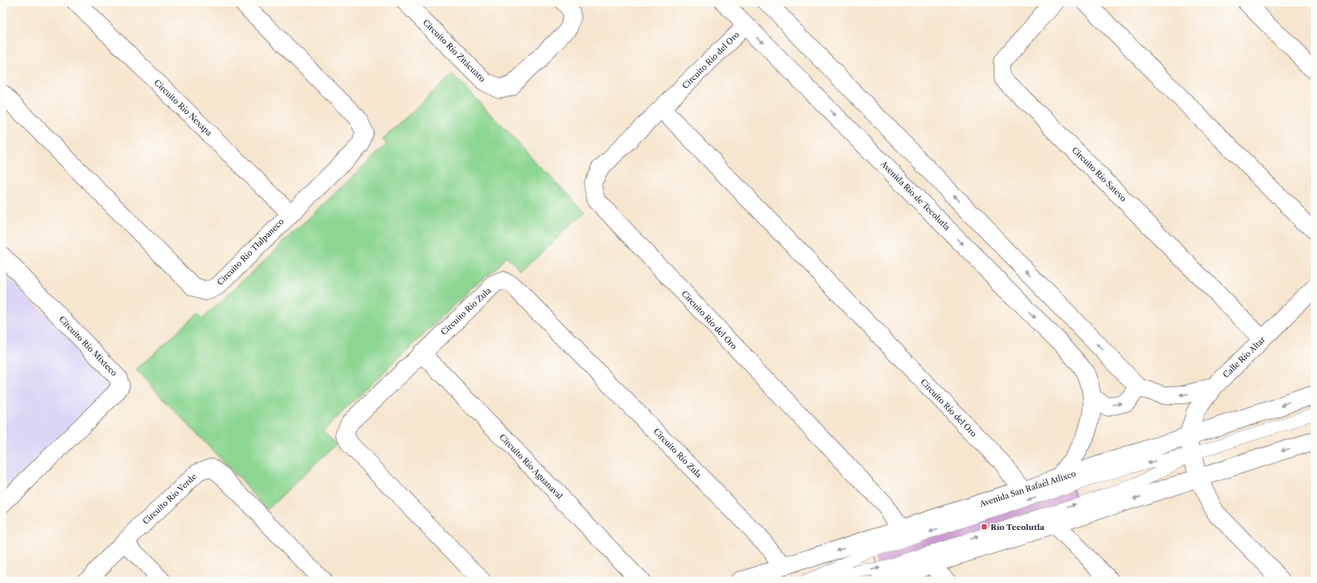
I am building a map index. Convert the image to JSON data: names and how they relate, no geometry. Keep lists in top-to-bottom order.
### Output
{
  "streets": {
    "street": [
      "Circuito Río Zitácuaro",
      "Circuito Río del Oro",
      "Circuito Río Nexapa",
      "Circuito Río Satevo",
      "Avenida Río de Tecolutla",
      "Circuito Río Tlalpaneco",
      "Circuito Río Zula",
      "Circuito Río Mixteco",
      "Calle Río Altar",
      "Circuito Río Aguanaval",
      "Avenida San Rafaél Atlixco",
      "Circuito Río Verde"
    ]
  },
  "crossings": [
    ["Circuito Río del Oro", "Avenida Río de Tecolutla"],
    ["Circuito Río del Oro", "Avenida San Rafaél Atlixco"],
    ["Circuito Río Nexapa", "Circuito Río Tlalpaneco"],
    ["Circuito Río Satevo", "Calle Río Altar"],
    ["Avenida Río de Tecolutla", "Avenida San Rafaél Atlixco"],
    ["Circuito Río Zula", "Circuito Río Aguanaval"],
    ["Circuito Río Zula", "Avenida San Rafaél Atlixco"],
    ["Calle Río Altar", "Avenida San Rafaél Atlixco"]
  ],
  "places": {
    "transit": ["Río Tecolutla"]
  }
}
